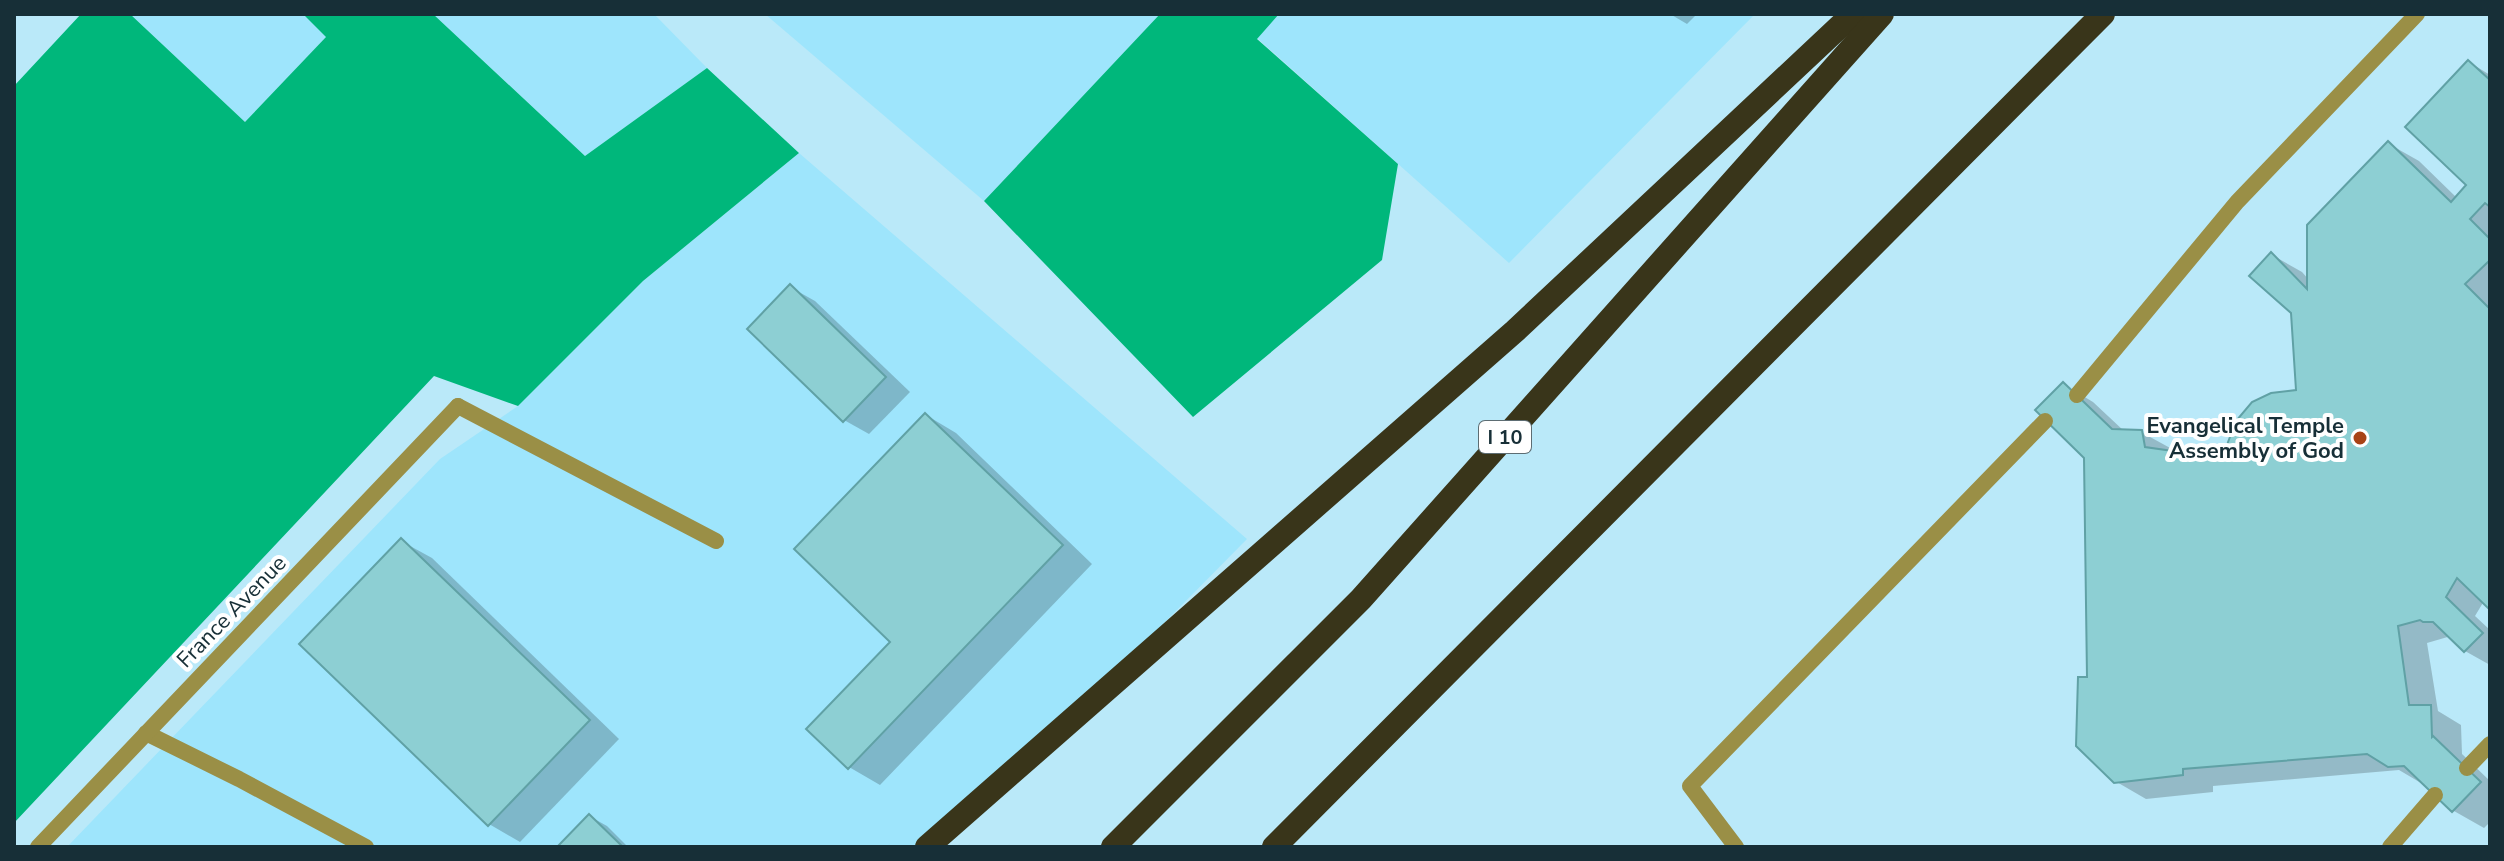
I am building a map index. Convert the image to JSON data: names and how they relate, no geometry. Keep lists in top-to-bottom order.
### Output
{
  "streets": {
    "highway": ["I 10"],
    "street": ["France Avenue"]
  },
  "places": ["Evangelical Temple Assembly of God"]
}
